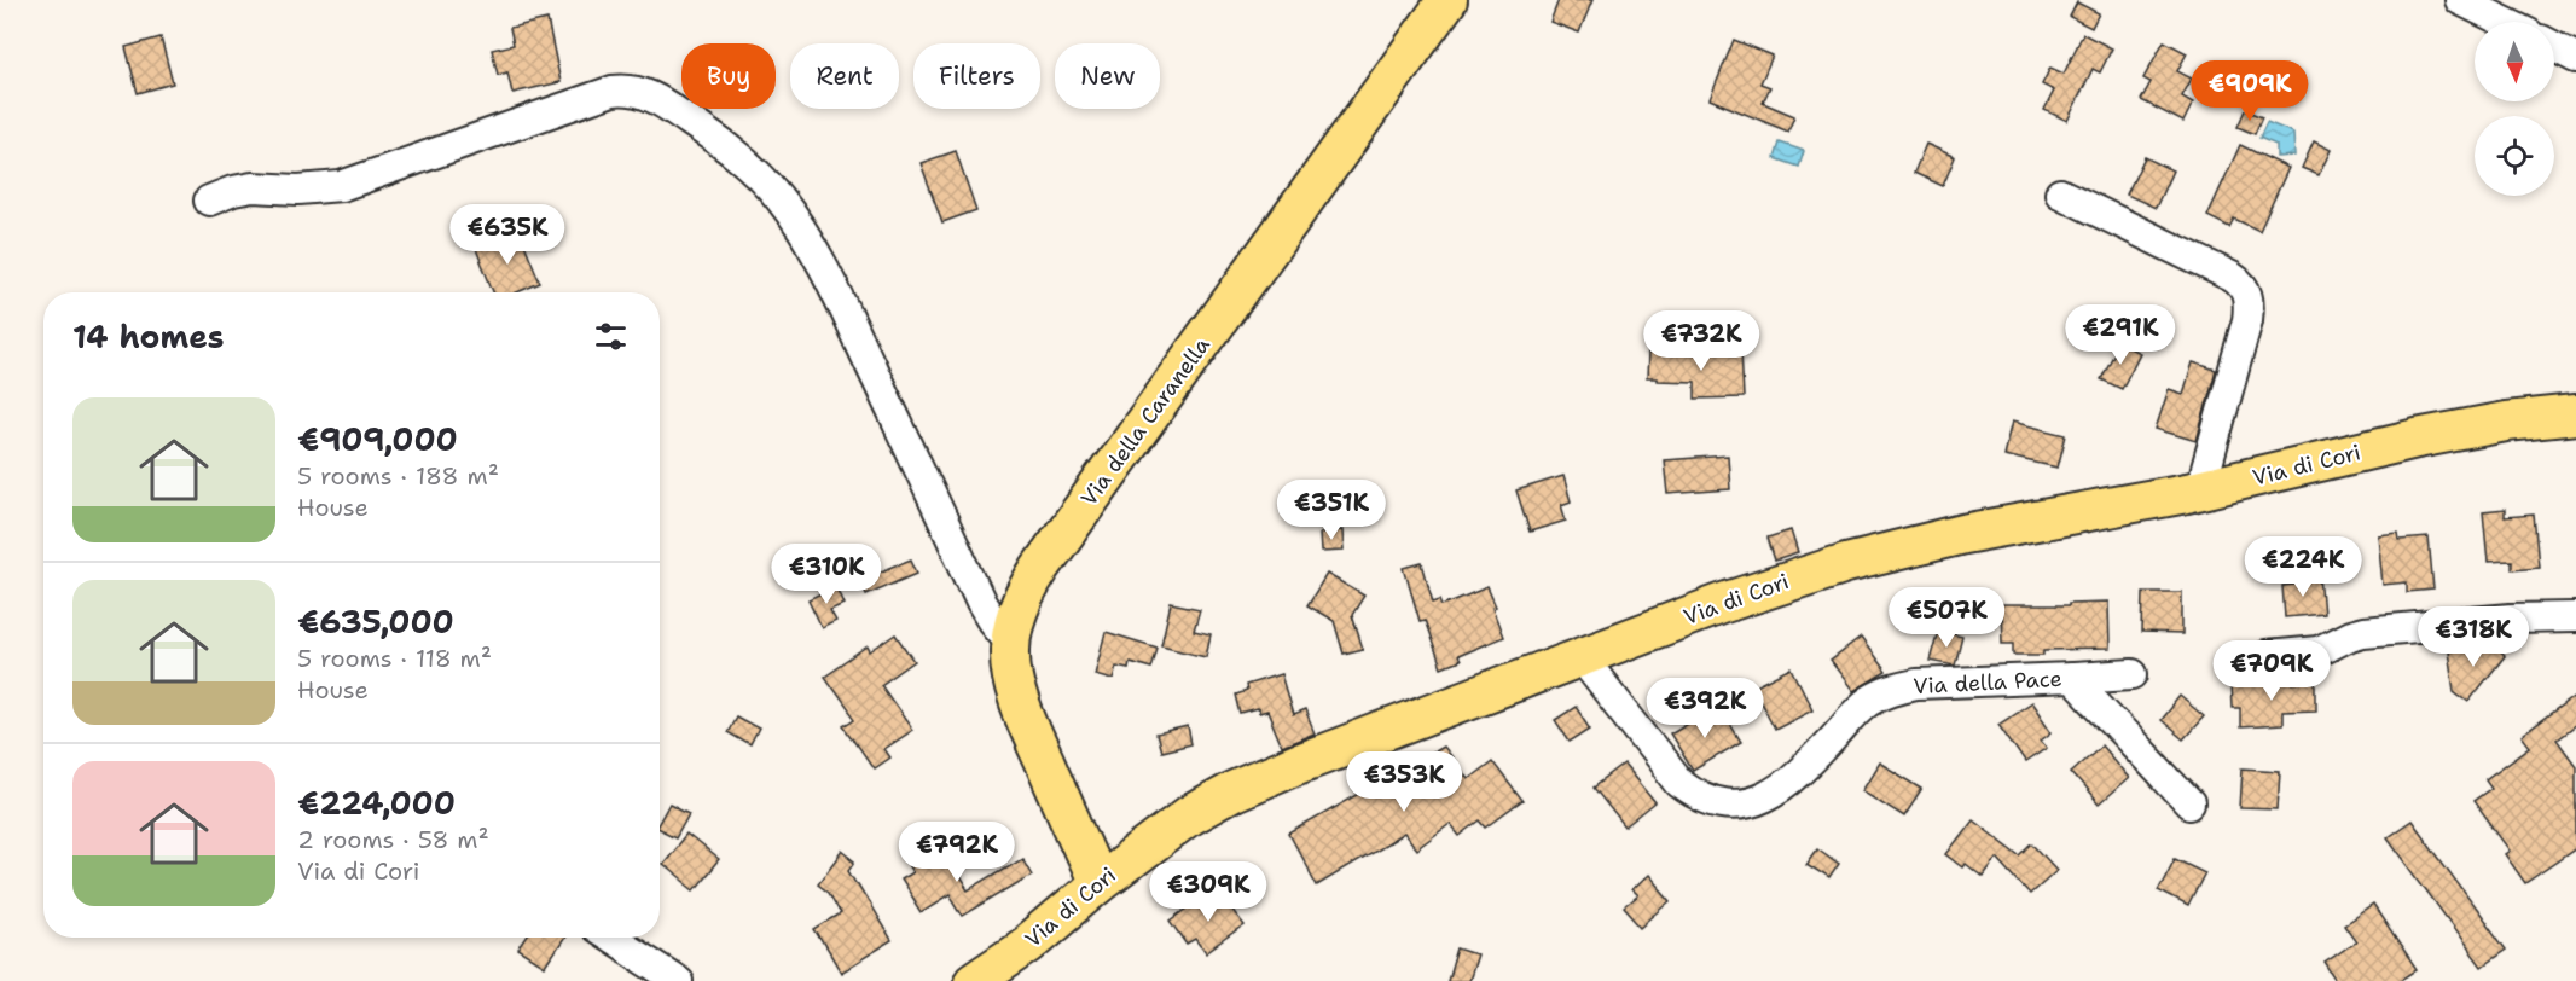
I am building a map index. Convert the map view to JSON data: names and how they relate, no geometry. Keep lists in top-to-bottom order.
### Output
{
  "streets": {
    "main road": ["Via della Caranella", "Via di Cori"],
    "street": ["Via della Pace"]
  },
  "crossings": [
    ["Via della Caranella", "Via di Cori"],
    ["Via di Cori", "Via della Pace"]
  ],
  "north": "bottom",
  "page": {
    "chip": [
      "Buy",
      "Rent",
      "Filters",
      "New"
    ],
    "price": [
      "€909K",
      "€635K",
      "€291K",
      "€732K",
      "€351K",
      "€224K",
      "€310K",
      "€507K",
      "€318K",
      "€709K",
      "€392K",
      "€353K",
      "€792K",
      "€309K"
    ],
    "heading": "14 homes",
    "list": [
      {
        "name": "€909,000",
        "note": "5 rooms · 188 m² · House"
      },
      {
        "name": "€635,000",
        "note": "5 rooms · 118 m² · House"
      },
      {
        "name": "€224,000",
        "note": "2 rooms · 58 m² · Via di Cori"
      }
    ]
  }
}
